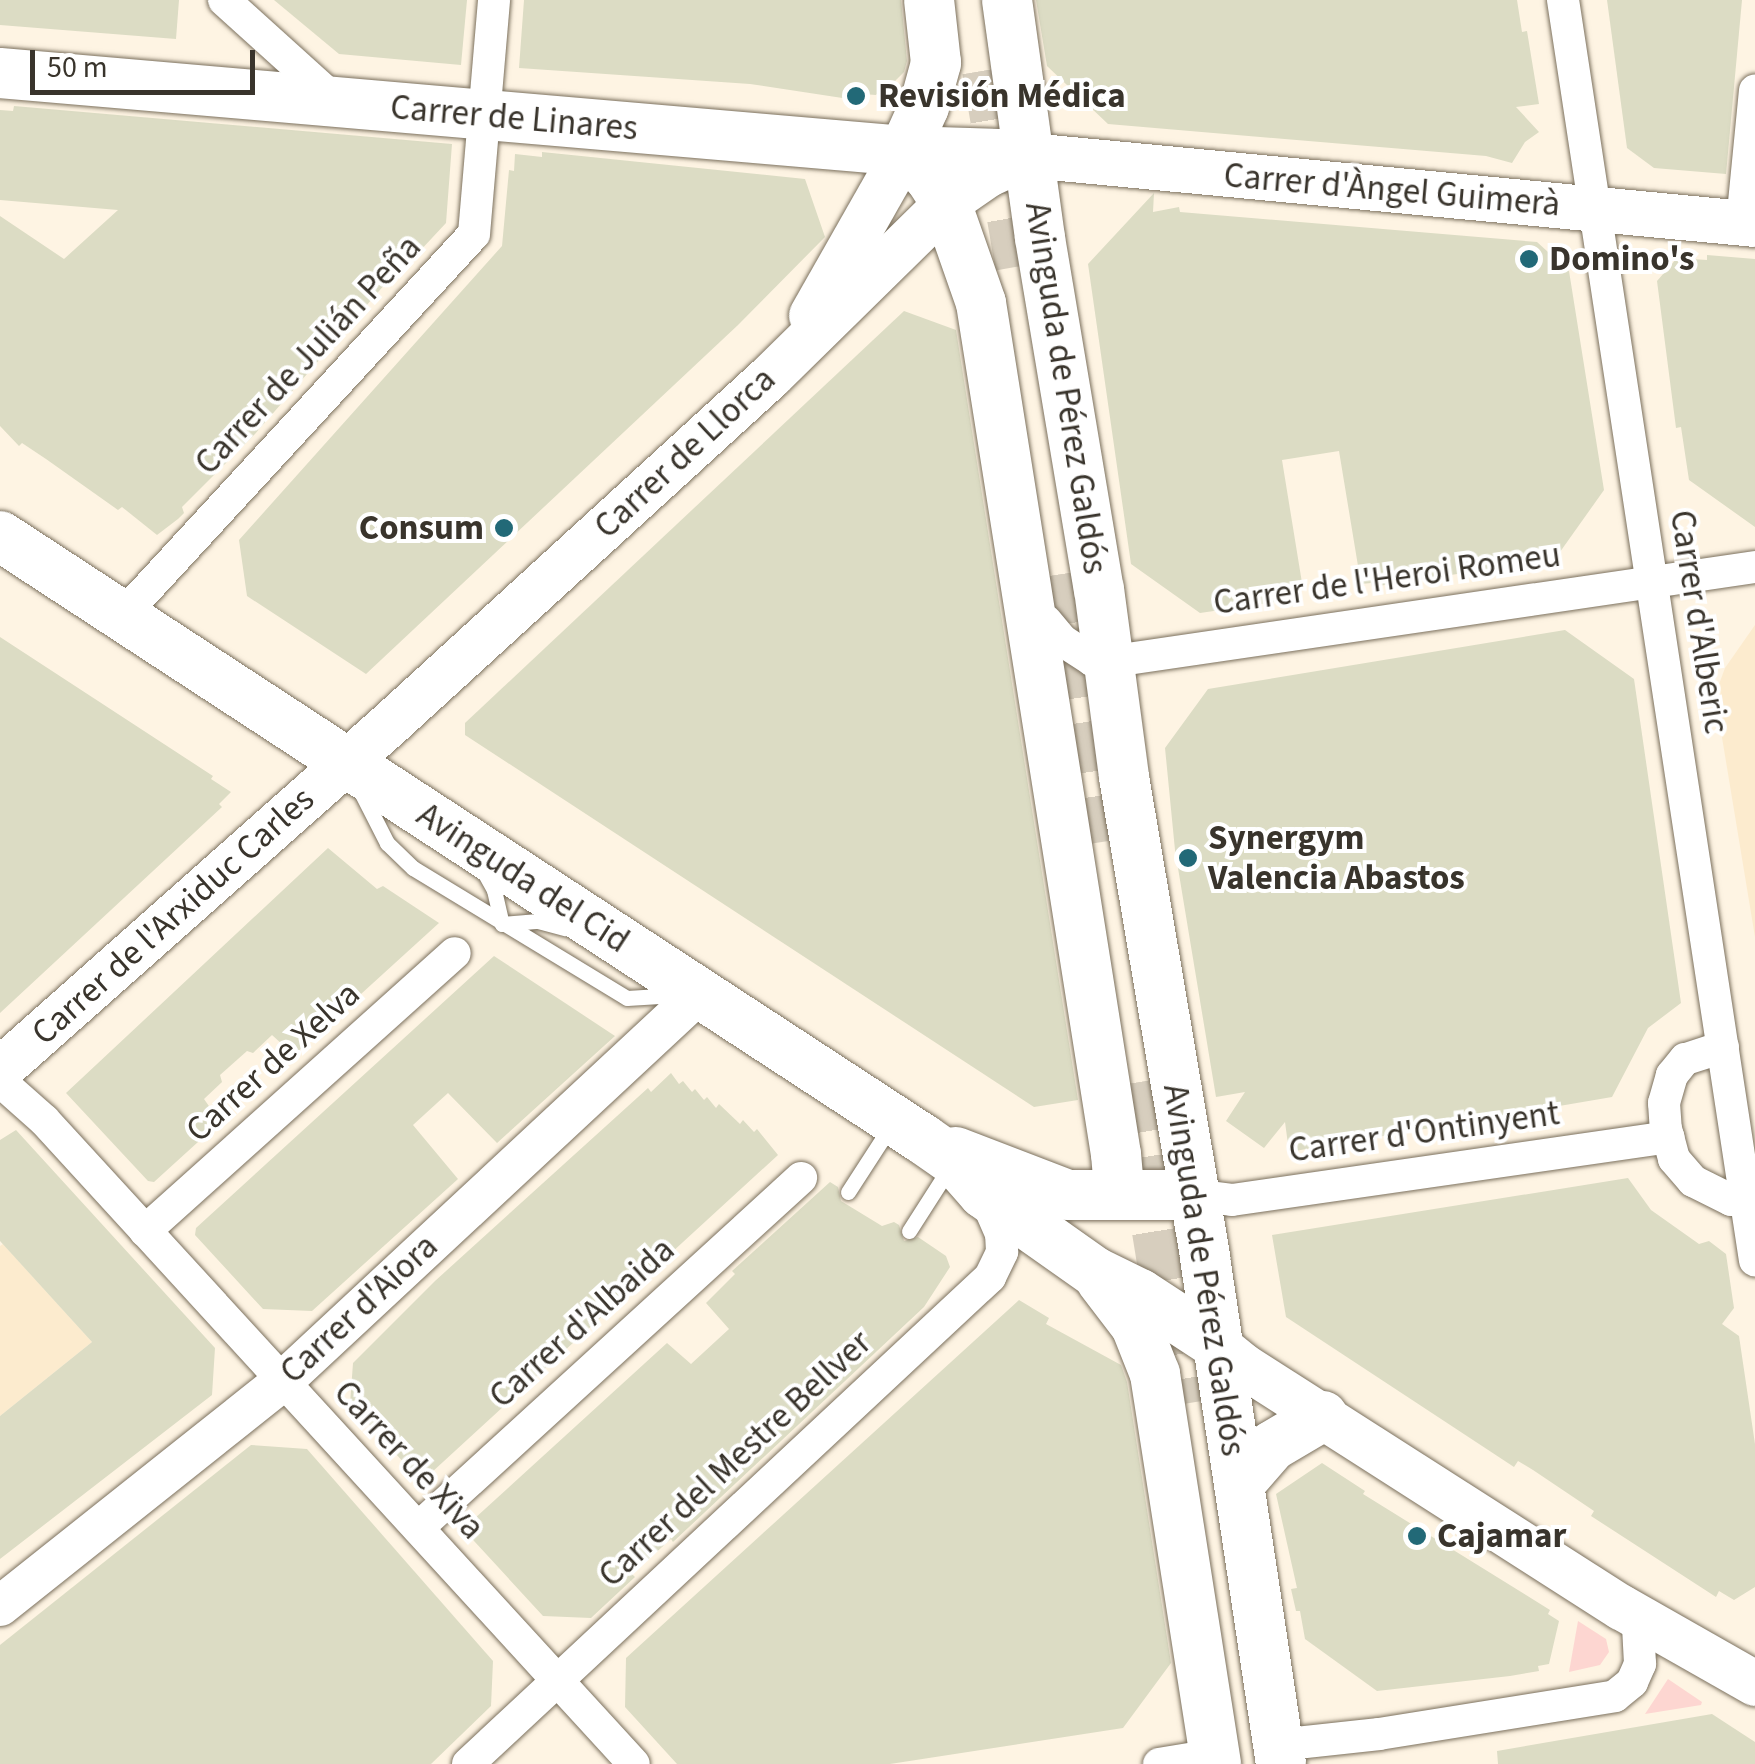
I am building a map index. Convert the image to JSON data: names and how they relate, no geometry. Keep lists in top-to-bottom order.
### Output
{
  "streets": {
    "main road": [
      "Carrer de Linares",
      "Carrer d'Àngel Guimerà",
      "Avinguda de Pérez Galdós",
      "Carrer de Llorca",
      "Avinguda del Cid",
      "Carrer de l'Arxiduc Carles"
    ],
    "street": [
      "Carrer de Julián Peña",
      "Carrer de l'Heroi Romeu",
      "Carrer d'Alberic",
      "Carrer de Xelva",
      "Carrer d'Ontinyent",
      "Carrer d'Aiora",
      "Carrer d'Albaida",
      "Carrer del Mestre Bellver",
      "Carrer de Xiva"
    ]
  },
  "crossings": [
    ["Carrer de Linares", "Carrer d'Àngel Guimerà"],
    ["Carrer de Linares", "Carrer de Julián Peña"],
    ["Carrer de Linares", "Avinguda de Pérez Galdós"],
    ["Carrer de Linares", "Carrer de Llorca"],
    ["Carrer d'Àngel Guimerà", "Avinguda de Pérez Galdós"],
    ["Carrer d'Àngel Guimerà", "Carrer de Llorca"],
    ["Carrer d'Àngel Guimerà", "Carrer d'Alberic"],
    ["Carrer de Julián Peña", "Avinguda del Cid"],
    ["Avinguda de Pérez Galdós", "Carrer de Llorca"],
    ["Avinguda de Pérez Galdós", "Carrer de l'Heroi Romeu"],
    ["Avinguda de Pérez Galdós", "Avinguda del Cid"],
    ["Avinguda de Pérez Galdós", "Carrer d'Ontinyent"],
    ["Carrer de Llorca", "Avinguda del Cid"],
    ["Carrer de Llorca", "Carrer de l'Arxiduc Carles"],
    ["Carrer de l'Heroi Romeu", "Carrer d'Alberic"],
    ["Avinguda del Cid", "Carrer de l'Arxiduc Carles"],
    ["Avinguda del Cid", "Carrer d'Ontinyent"],
    ["Avinguda del Cid", "Carrer d'Aiora"],
    ["Avinguda del Cid", "Carrer del Mestre Bellver"],
    ["Carrer de Xelva", "Carrer de Xiva"],
    ["Carrer d'Aiora", "Carrer de Xiva"],
    ["Carrer d'Albaida", "Carrer de Xiva"],
    ["Carrer del Mestre Bellver", "Carrer de Xiva"]
  ],
  "places": [
    "Revisión Médica",
    "Domino's",
    "Consum",
    "Synergym Valencia Abastos",
    "Cajamar"
  ],
  "scale_bar": "50 m"
}
